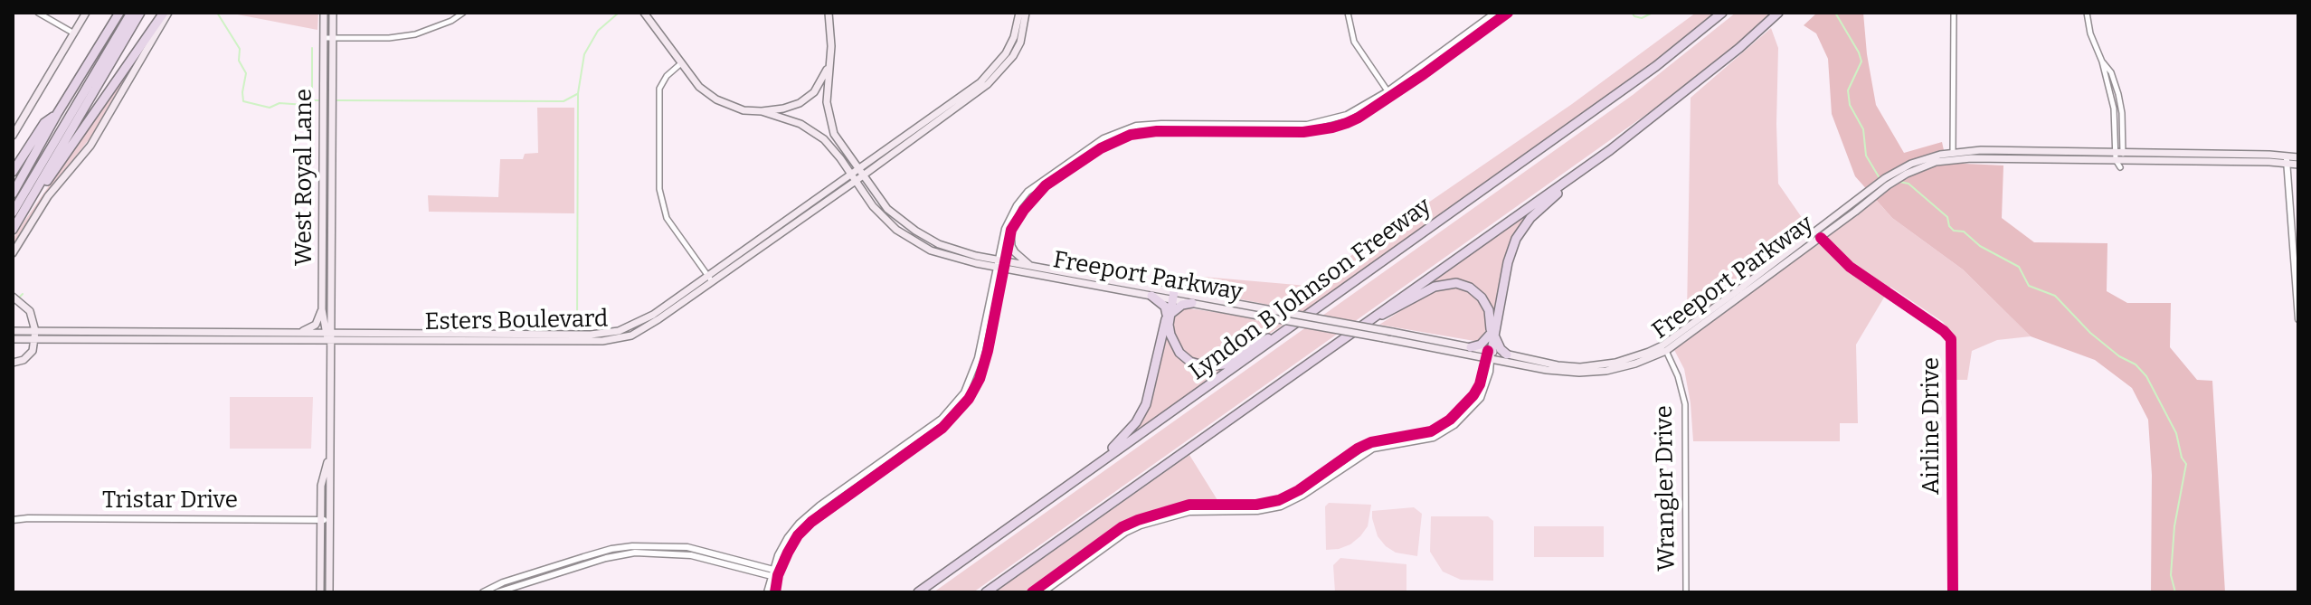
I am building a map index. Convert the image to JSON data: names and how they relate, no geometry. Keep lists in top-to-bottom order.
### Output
{
  "streets": {
    "highway": ["Lyndon B Johnson Freeway"],
    "main road": ["West Royal Lane", "Freeport Parkway", "Esters Boulevard"],
    "street": ["Airline Drive", "Wrangler Drive", "Tristar Drive"]
  },
  "crossings": [
    ["West Royal Lane", "Esters Boulevard"],
    ["West Royal Lane", "Tristar Drive"],
    ["Freeport Parkway", "Esters Boulevard"],
    ["Freeport Parkway", "Airline Drive"],
    ["Freeport Parkway", "Wrangler Drive"]
  ]
}
